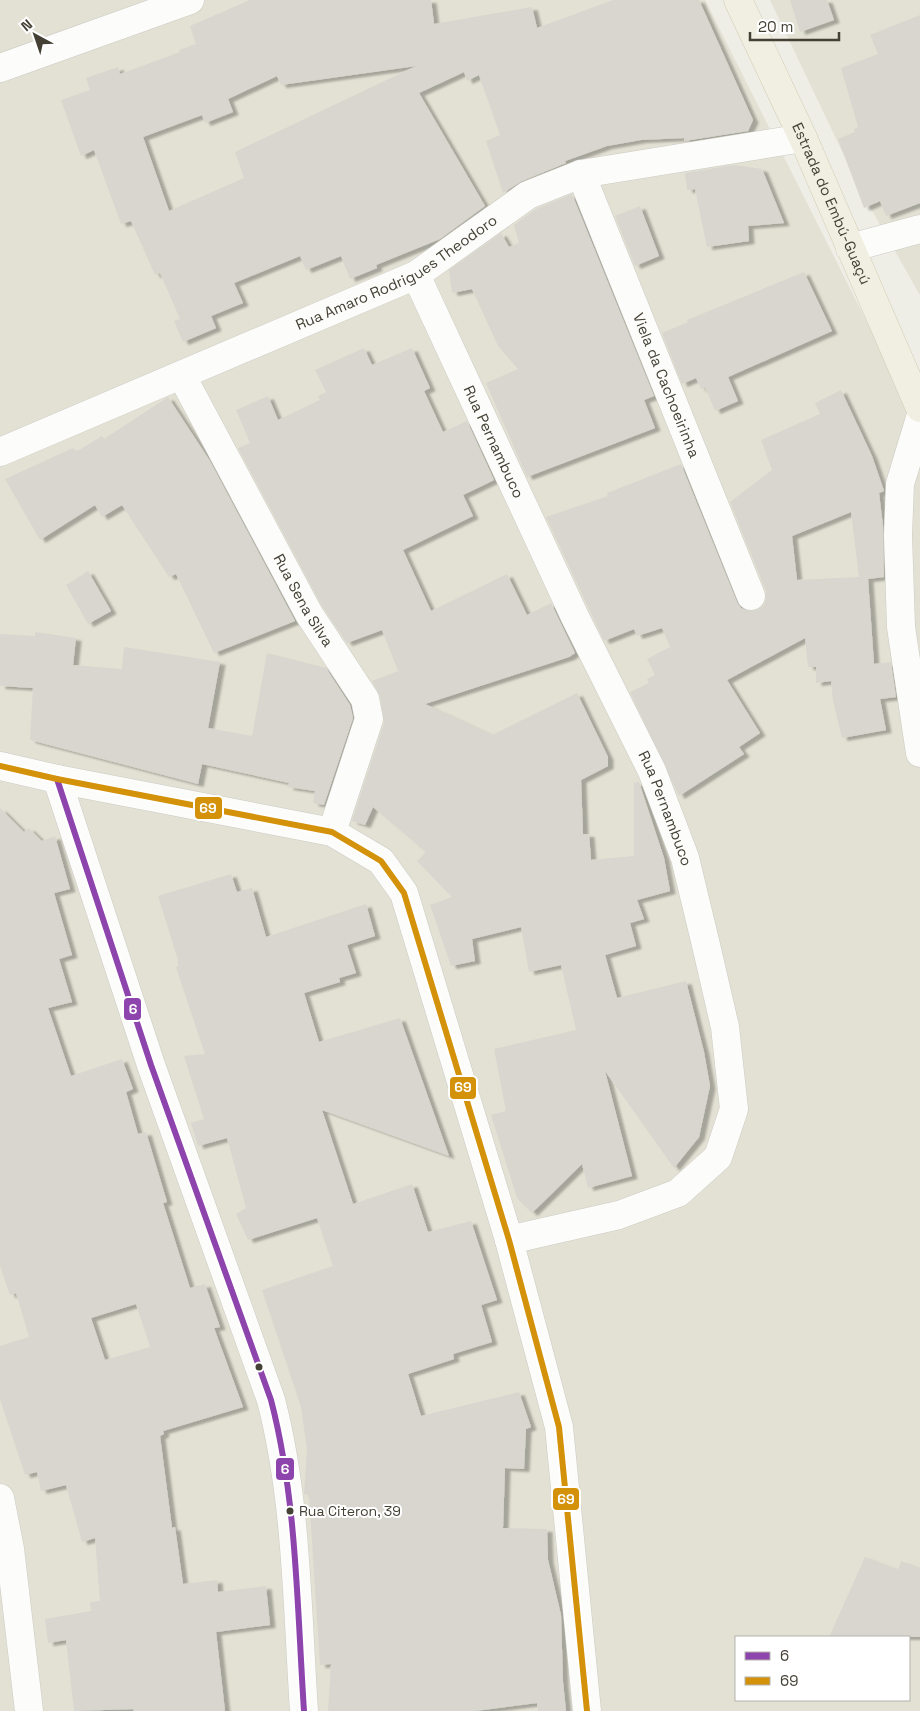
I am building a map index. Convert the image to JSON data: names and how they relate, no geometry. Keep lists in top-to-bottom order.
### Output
{
  "streets": {
    "main road": ["Estrada do Embú-Guaçú"],
    "street": [
      "Rua Amaro Rodrigues Theodoro",
      "Viela da Cachoeirinha",
      "Rua Pernambuco",
      "Rua Sena Silva"
    ]
  },
  "crossings": [
    ["Estrada do Embú-Guaçú", "Rua Amaro Rodrigues Theodoro"],
    ["Rua Amaro Rodrigues Theodoro", "Viela da Cachoeirinha"],
    ["Rua Amaro Rodrigues Theodoro", "Rua Pernambuco"],
    ["Rua Amaro Rodrigues Theodoro", "Rua Sena Silva"]
  ],
  "places": ["Rua Citeron, 39"],
  "lines": ["transit line 69", "transit line 6"],
  "legend": ["6", "69"],
  "scale_bar": "20 m",
  "north": "top left"
}
